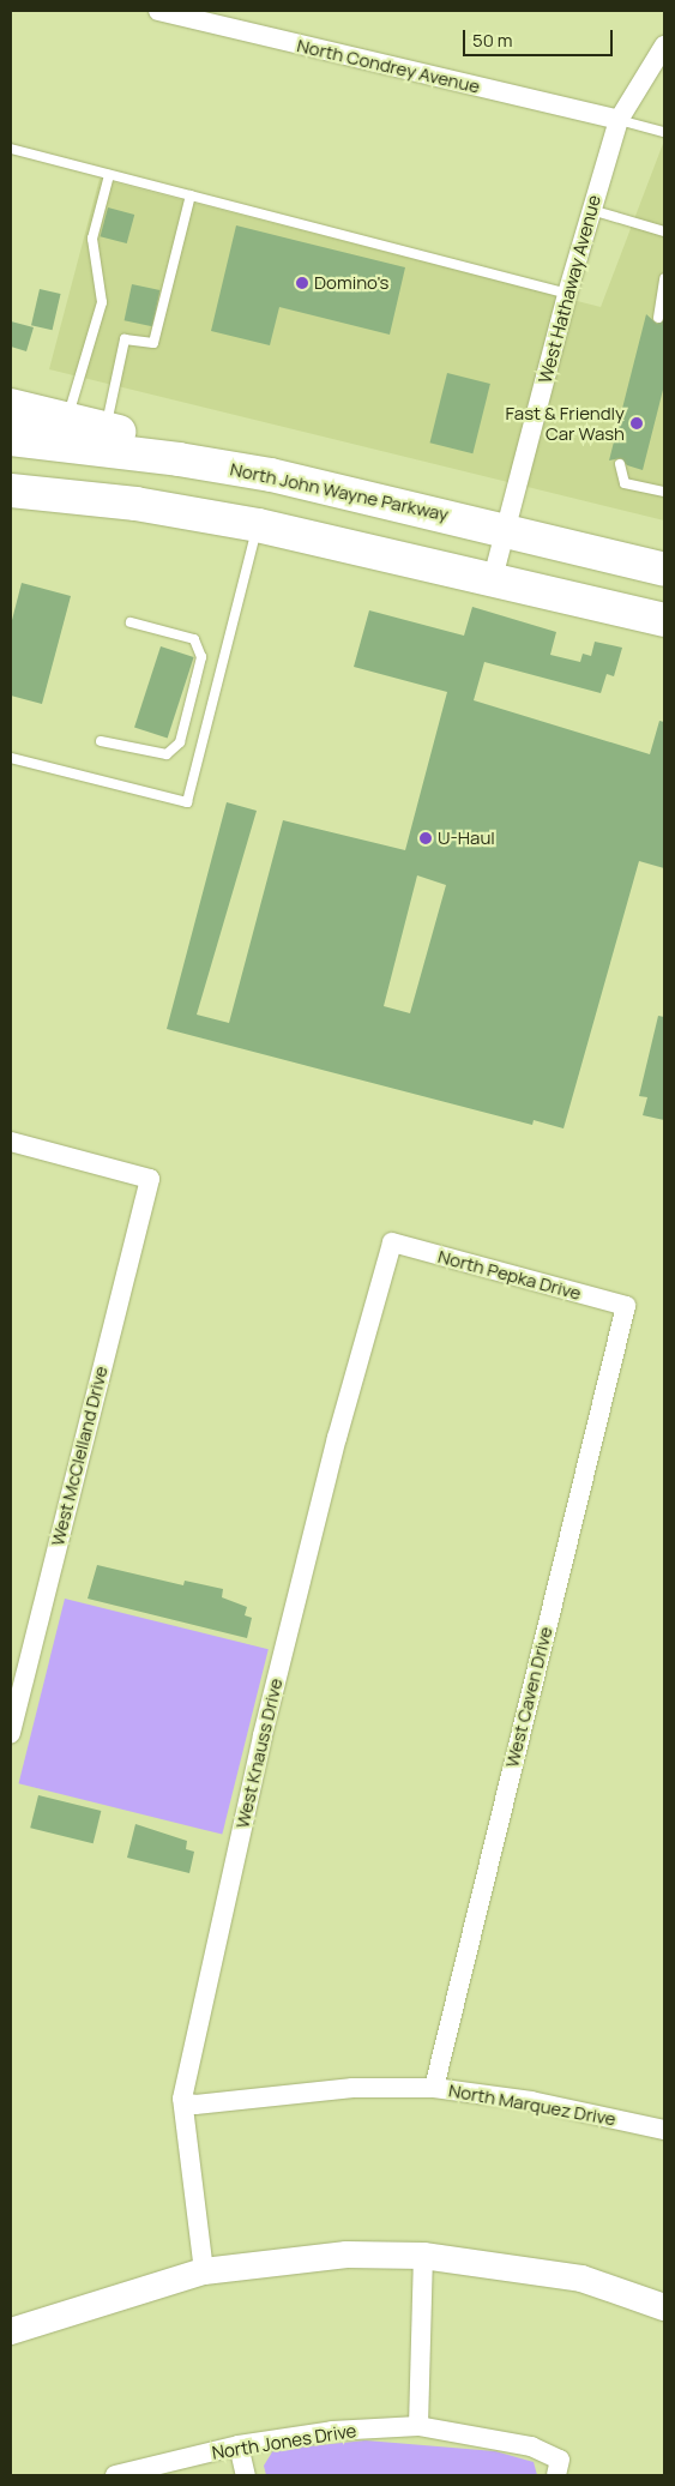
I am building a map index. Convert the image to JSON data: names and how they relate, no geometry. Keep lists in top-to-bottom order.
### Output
{
  "streets": {
    "highway": ["North John Wayne Parkway"],
    "street": [
      "North Condrey Avenue",
      "West Hathaway Avenue",
      "North Pepka Drive",
      "West McClelland Drive",
      "West Caven Drive",
      "West Knauss Drive",
      "North Marquez Drive",
      "North Jones Drive"
    ]
  },
  "crossings": [
    ["North Condrey Avenue", "West Hathaway Avenue"],
    ["West Hathaway Avenue", "North John Wayne Parkway"],
    ["North Pepka Drive", "West Caven Drive"],
    ["North Pepka Drive", "West Knauss Drive"],
    ["West Caven Drive", "North Marquez Drive"],
    ["West Knauss Drive", "North Marquez Drive"]
  ],
  "places": ["Domino's", "Fast & Friendly Car Wash", "U-Haul"],
  "scale_bar": "50 m"
}
